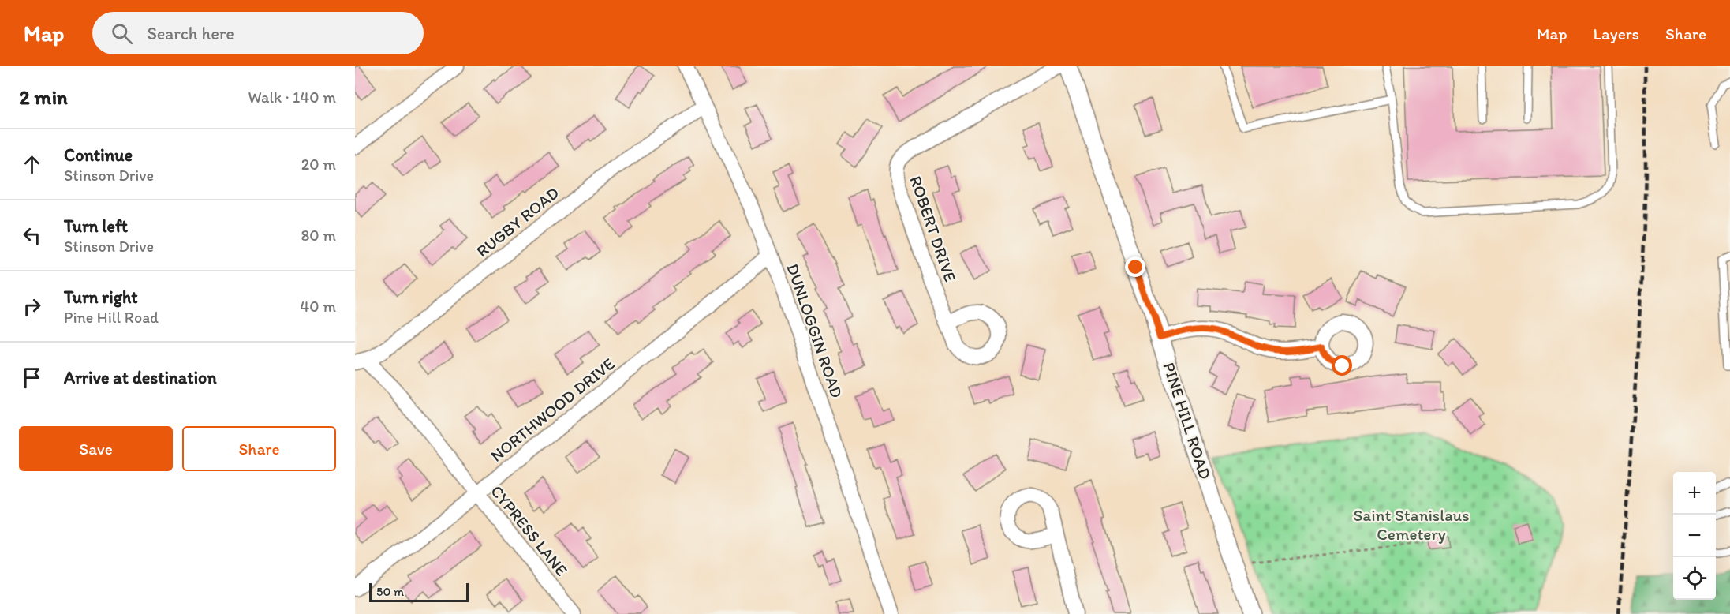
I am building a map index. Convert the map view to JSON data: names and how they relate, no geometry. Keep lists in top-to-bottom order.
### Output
{
  "streets": {
    "street": [
      "RUGBY ROAD",
      "ROBERT DRIVE",
      "DUNLOGGIN ROAD",
      "NORTHWOOD DRIVE",
      "PINE HILL ROAD",
      "CYPRESS LANE"
    ]
  },
  "crossings": [
    ["RUGBY ROAD", "DUNLOGGIN ROAD"],
    ["RUGBY ROAD", "CYPRESS LANE"],
    ["DUNLOGGIN ROAD", "NORTHWOOD DRIVE"],
    ["NORTHWOOD DRIVE", "CYPRESS LANE"]
  ],
  "parks": ["Saint Stanislaus Cemetery"],
  "scale_bar": "50 m",
  "page": {
    "header": "Map",
    "search": "Search here",
    "nav": ["Map", "Layers", "Share"],
    "heading": ["2 min", "Walk · 140 m"],
    "list": [
      ["Continue", "Stinson Drive", "20 m"],
      ["Turn left", "Stinson Drive", "80 m"],
      ["Turn right", "Pine Hill Road", "40 m"],
      "Arrive at destination"
    ],
    "buttons": ["Save", "Share"],
    "map_buttons": ["+", "−"],
    "scale": "50 m"
  }
}
